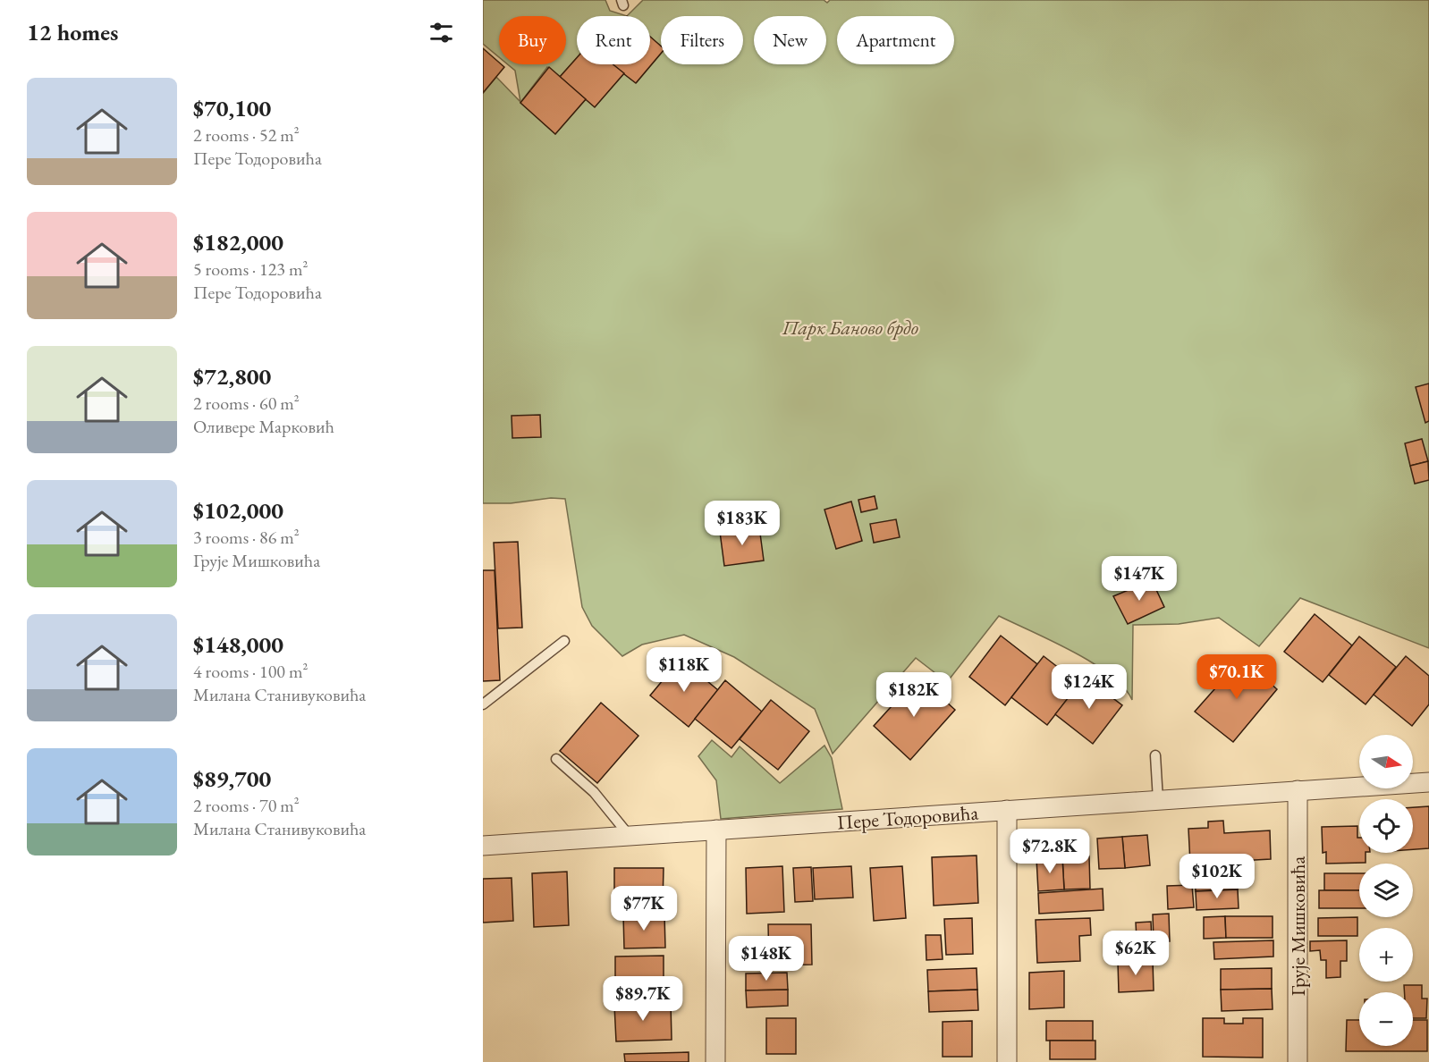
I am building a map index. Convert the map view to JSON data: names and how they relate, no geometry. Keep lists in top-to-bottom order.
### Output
{
  "streets": {
    "street": ["Пере Тодоровића", "Грује Мишковића"]
  },
  "crossings": [
    ["Пере Тодоровића", "Грује Мишковића"]
  ],
  "parks": ["Парк Баново брдо"],
  "north": "right",
  "page": {
    "heading": "12 homes",
    "chip": [
      "Buy",
      "Rent",
      "Filters",
      "New",
      "Apartment"
    ],
    "list": [
      {
        "name": "$70,100",
        "note": "2 rooms · 52 m² · Пере Тодоровића"
      },
      {
        "name": "$182,000",
        "note": "5 rooms · 123 m² · Пере Тодоровића"
      },
      {
        "name": "$72,800",
        "note": "2 rooms · 60 m² · Оливере Марковић"
      },
      {
        "name": "$102,000",
        "note": "3 rooms · 86 m² · Грује Мишковића"
      },
      {
        "name": "$148,000",
        "note": "4 rooms · 100 m² · Милана Станивуковића"
      },
      {
        "name": "$89,700",
        "note": "2 rooms · 70 m² · Милана Станивуковића"
      }
    ],
    "price": [
      "$183K",
      "$147K",
      "$118K",
      "$70.1K",
      "$124K",
      "$182K",
      "$72.8K",
      "$102K",
      "$77K",
      "$62K",
      "$148K",
      "$89.7K"
    ],
    "map_buttons": ["+", "−"]
  }
}
